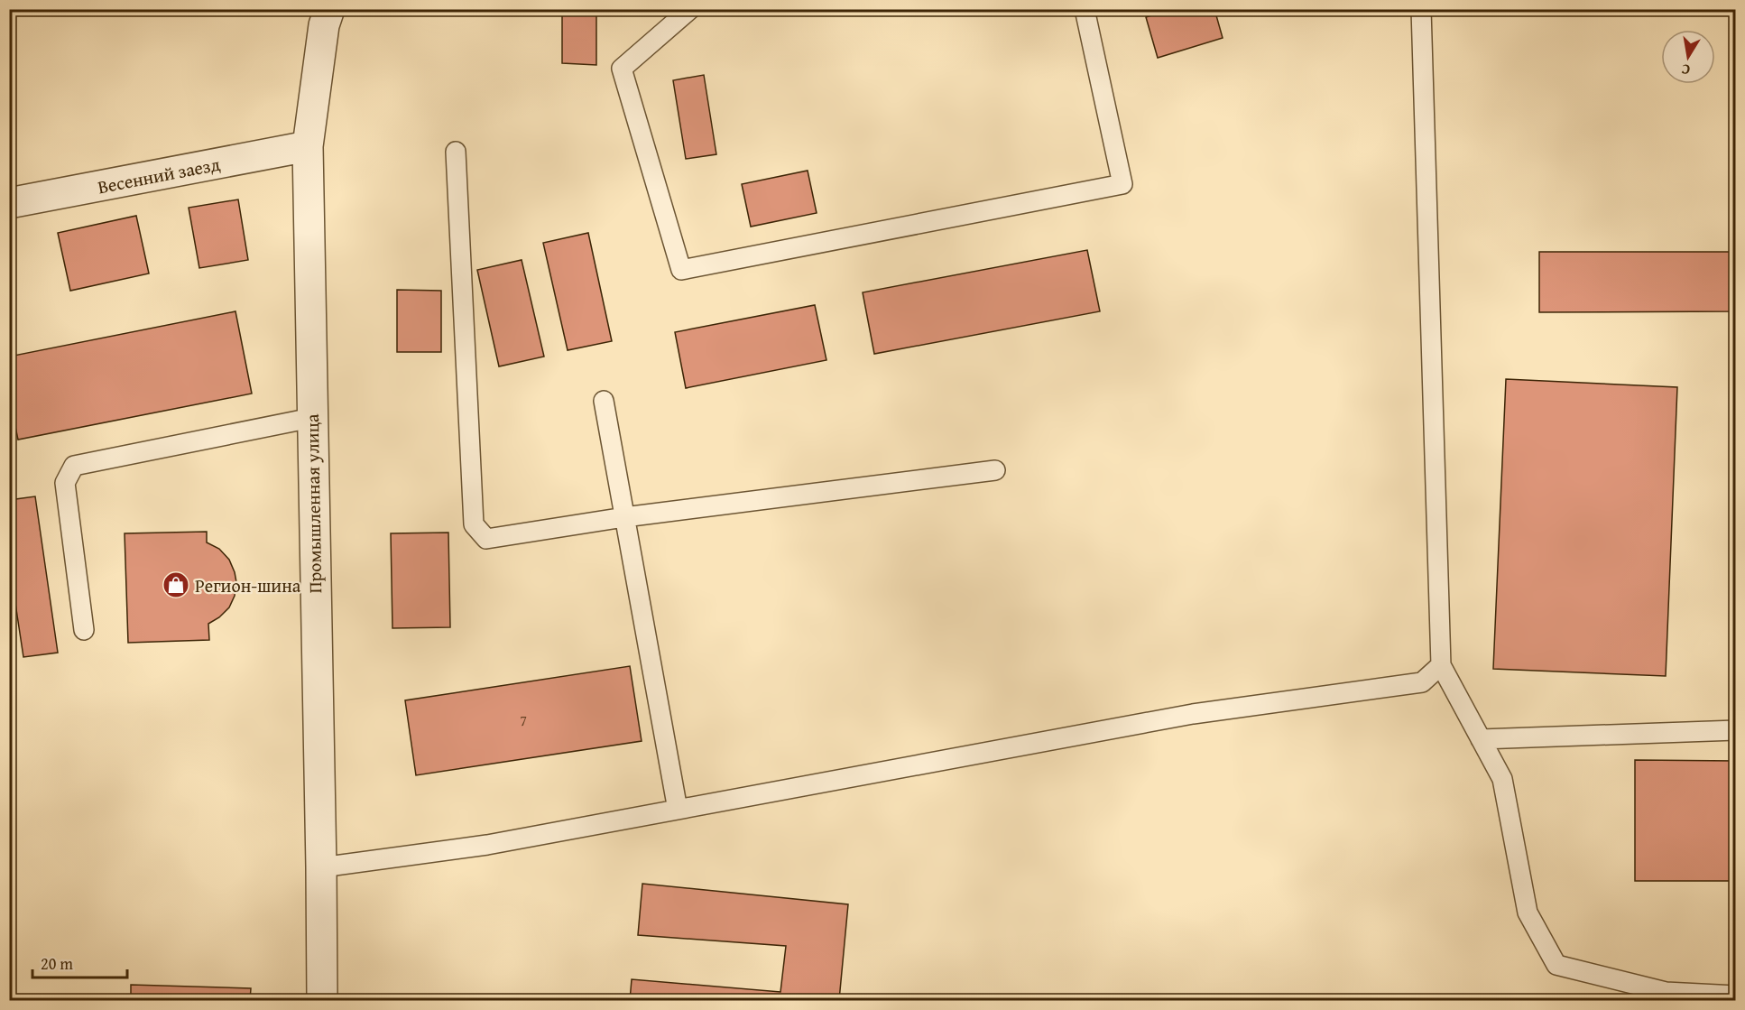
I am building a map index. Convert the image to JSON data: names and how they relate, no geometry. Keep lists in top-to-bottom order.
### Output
{
  "streets": {
    "street": ["Весенний заезд", "Промышленная улица"]
  },
  "crossings": [
    ["Весенний заезд", "Промышленная улица"]
  ],
  "places": {
    "shop": ["Регион-шина"]
  },
  "house_numbers": ["7"],
  "scale_bar": "20 m",
  "north": "bottom"
}
